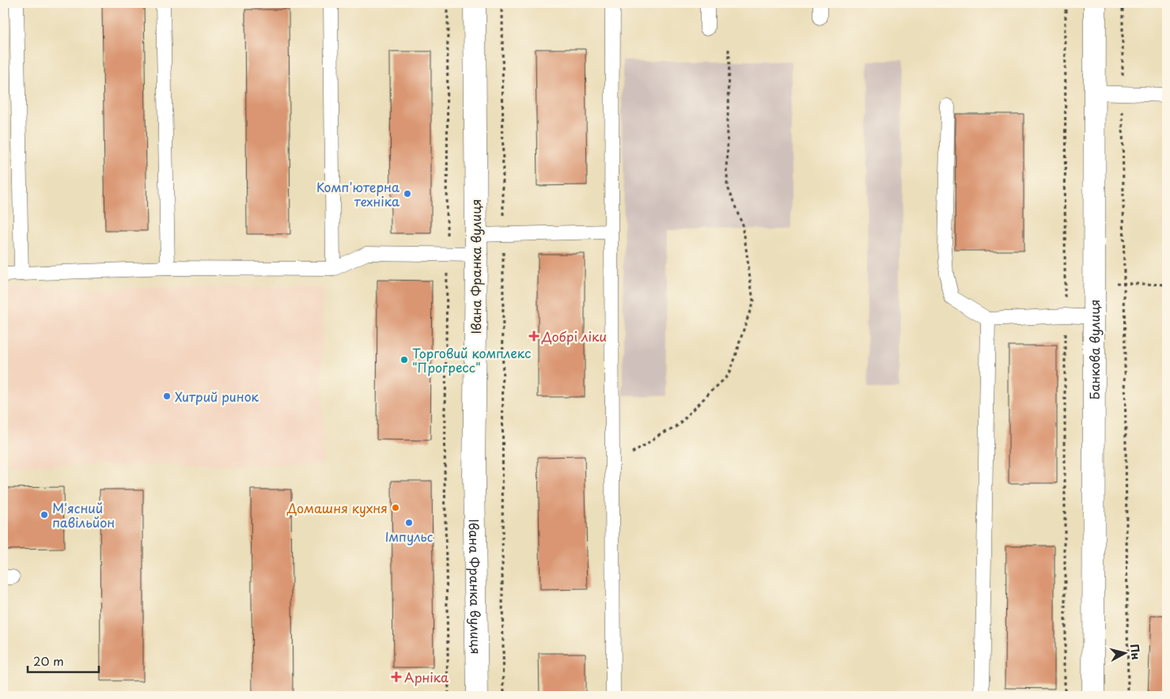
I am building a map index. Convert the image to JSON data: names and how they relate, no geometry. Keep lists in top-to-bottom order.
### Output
{
  "streets": {
    "street": ["Івана Франка вулиця", "Банкова вулиця"]
  },
  "places": {
    "other": [
      "Комп'ютерна техніка",
      "Торговий комплекс \"Прогресс\"",
      "Хитрий ринок",
      "Домашня кухня",
      "М'ясний павільйон",
      "Імпульс"
    ],
    "health": ["Добрі ліки", "Арніка"]
  },
  "scale_bar": "20 m",
  "north": "right"
}
